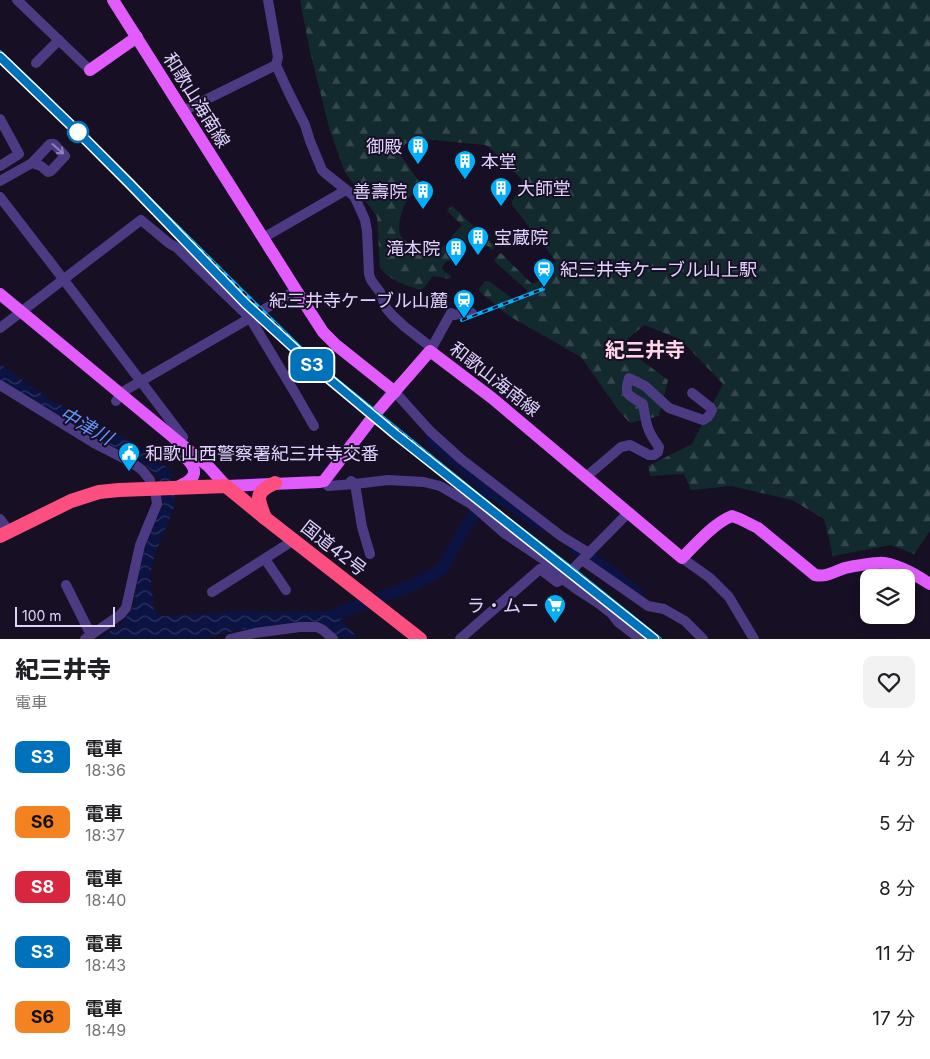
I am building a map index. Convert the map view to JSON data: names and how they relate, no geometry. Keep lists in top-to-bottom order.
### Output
{
  "streets": {
    "highway": ["国道42号"],
    "main road": ["和歌山海南線"]
  },
  "districts": ["紀三井寺"],
  "water": ["中津川"],
  "places": {
    "building": [
      "御殿",
      "本堂",
      "大師堂",
      "善壽院",
      "宝蔵院",
      "滝本院"
    ],
    "station": ["紀三井寺ケーブル山上駅", "紀三井寺ケーブル山麓"],
    "public building": ["和歌山西警察署紀三井寺交番"],
    "supermarket": ["ラ・ムー"]
  },
  "scale_bar": "100 m",
  "page": {
    "on_map": "S3",
    "scale": "100 m",
    "heading": ["紀三井寺", "電車"],
    "list": [
      {
        "mark": "S3",
        "name": "電車",
        "note": "18:36",
        "value": "4 分"
      },
      {
        "mark": "S6",
        "name": "電車",
        "note": "18:37",
        "value": "5 分"
      },
      {
        "mark": "S8",
        "name": "電車",
        "note": "18:40",
        "value": "8 分"
      },
      {
        "mark": "S3",
        "name": "電車",
        "note": "18:43",
        "value": "11 分"
      },
      {
        "mark": "S6",
        "name": "電車",
        "note": "18:49",
        "value": "17 分"
      }
    ]
  }
}
